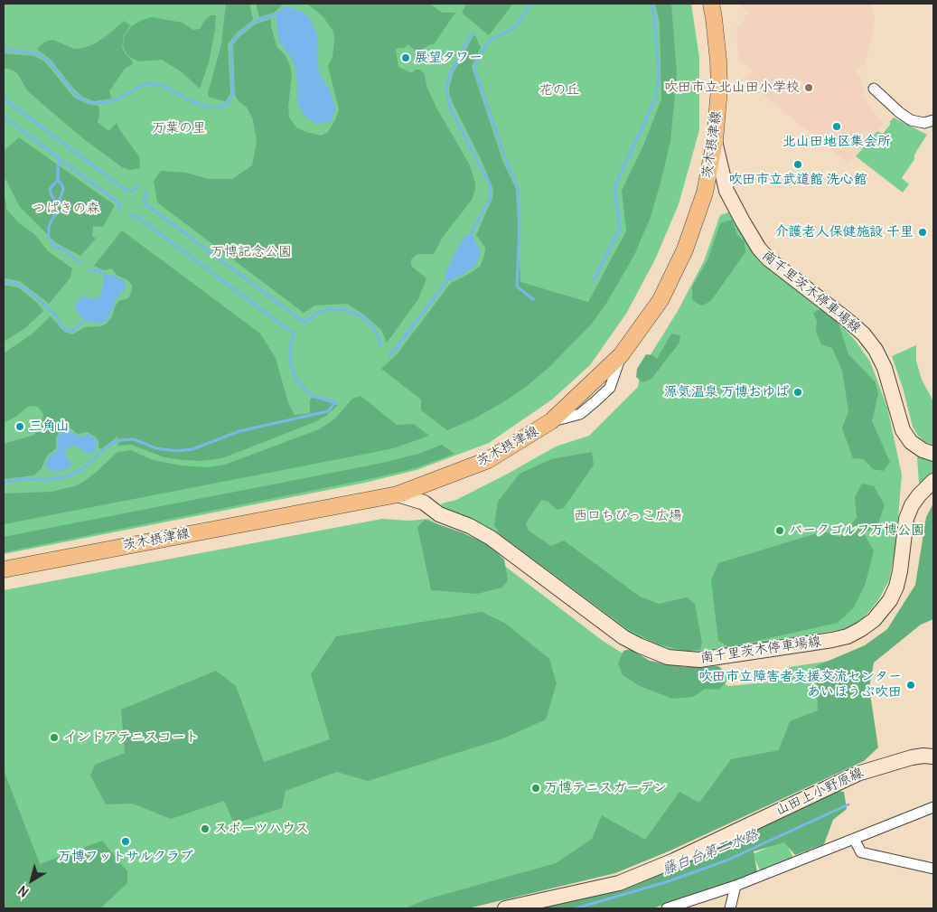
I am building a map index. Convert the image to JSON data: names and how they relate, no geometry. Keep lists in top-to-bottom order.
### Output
{
  "streets": {
    "main road": ["茨木摂津線", "南千里茨木停車場線", "山田上小野原線"]
  },
  "crossings": [
    ["茨木摂津線", "南千里茨木停車場線"]
  ],
  "water": ["藤白台第二水路"],
  "parks": [
    "花の丘",
    "万葉の里",
    "つばきの森",
    "万博記念公園",
    "西口ちびっこ広場"
  ],
  "places": [
    "展望タワー",
    "吹田市立北山田小学校",
    "北山田地区集会所",
    "吹田市立武道館 洗心館",
    "介護老人保健施設 千里",
    "源気温泉 万博おゆば",
    "三角山",
    "パークゴルフ万博公園",
    "吹田市立障害者支援交流センター あいほうぷ吹田",
    "インドアテニスコート",
    "万博テニスガーデン",
    "スポーツハウス",
    "万博フットサルクラブ"
  ],
  "north": "bottom left"
}
